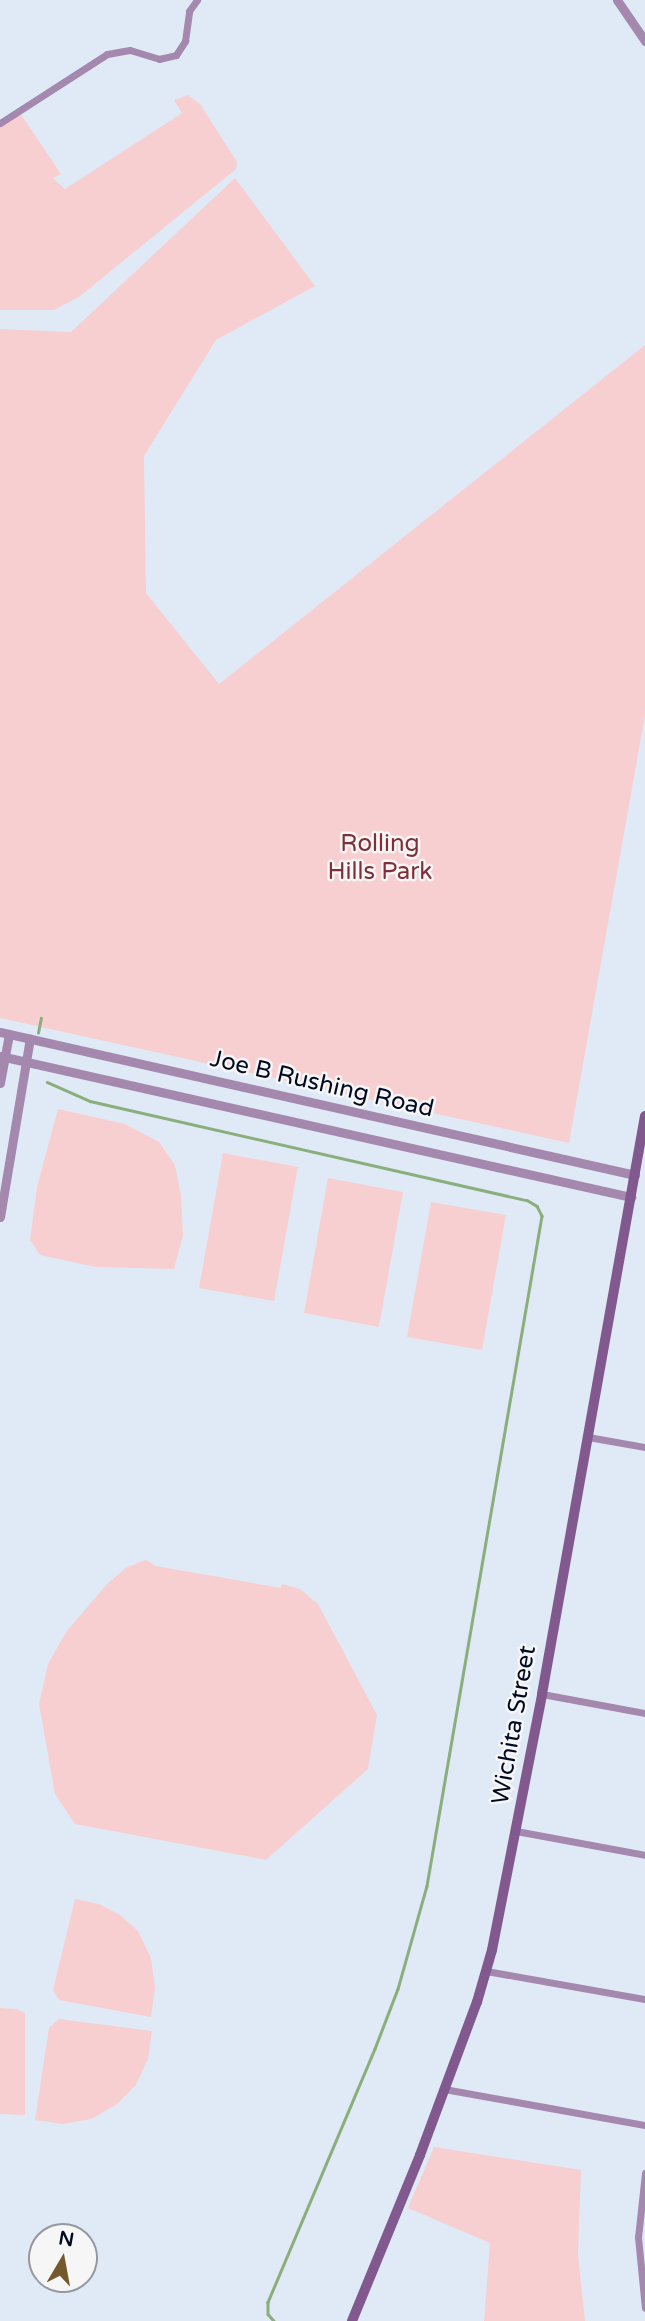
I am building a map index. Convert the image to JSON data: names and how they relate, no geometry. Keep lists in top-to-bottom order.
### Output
{
  "streets": {
    "main road": ["Wichita Street"],
    "street": ["Joe B Rushing Road"]
  },
  "crossings": [
    ["Joe B Rushing Road", "Wichita Street"]
  ],
  "parks": ["Rolling Hills Park"],
  "north": "top"
}
